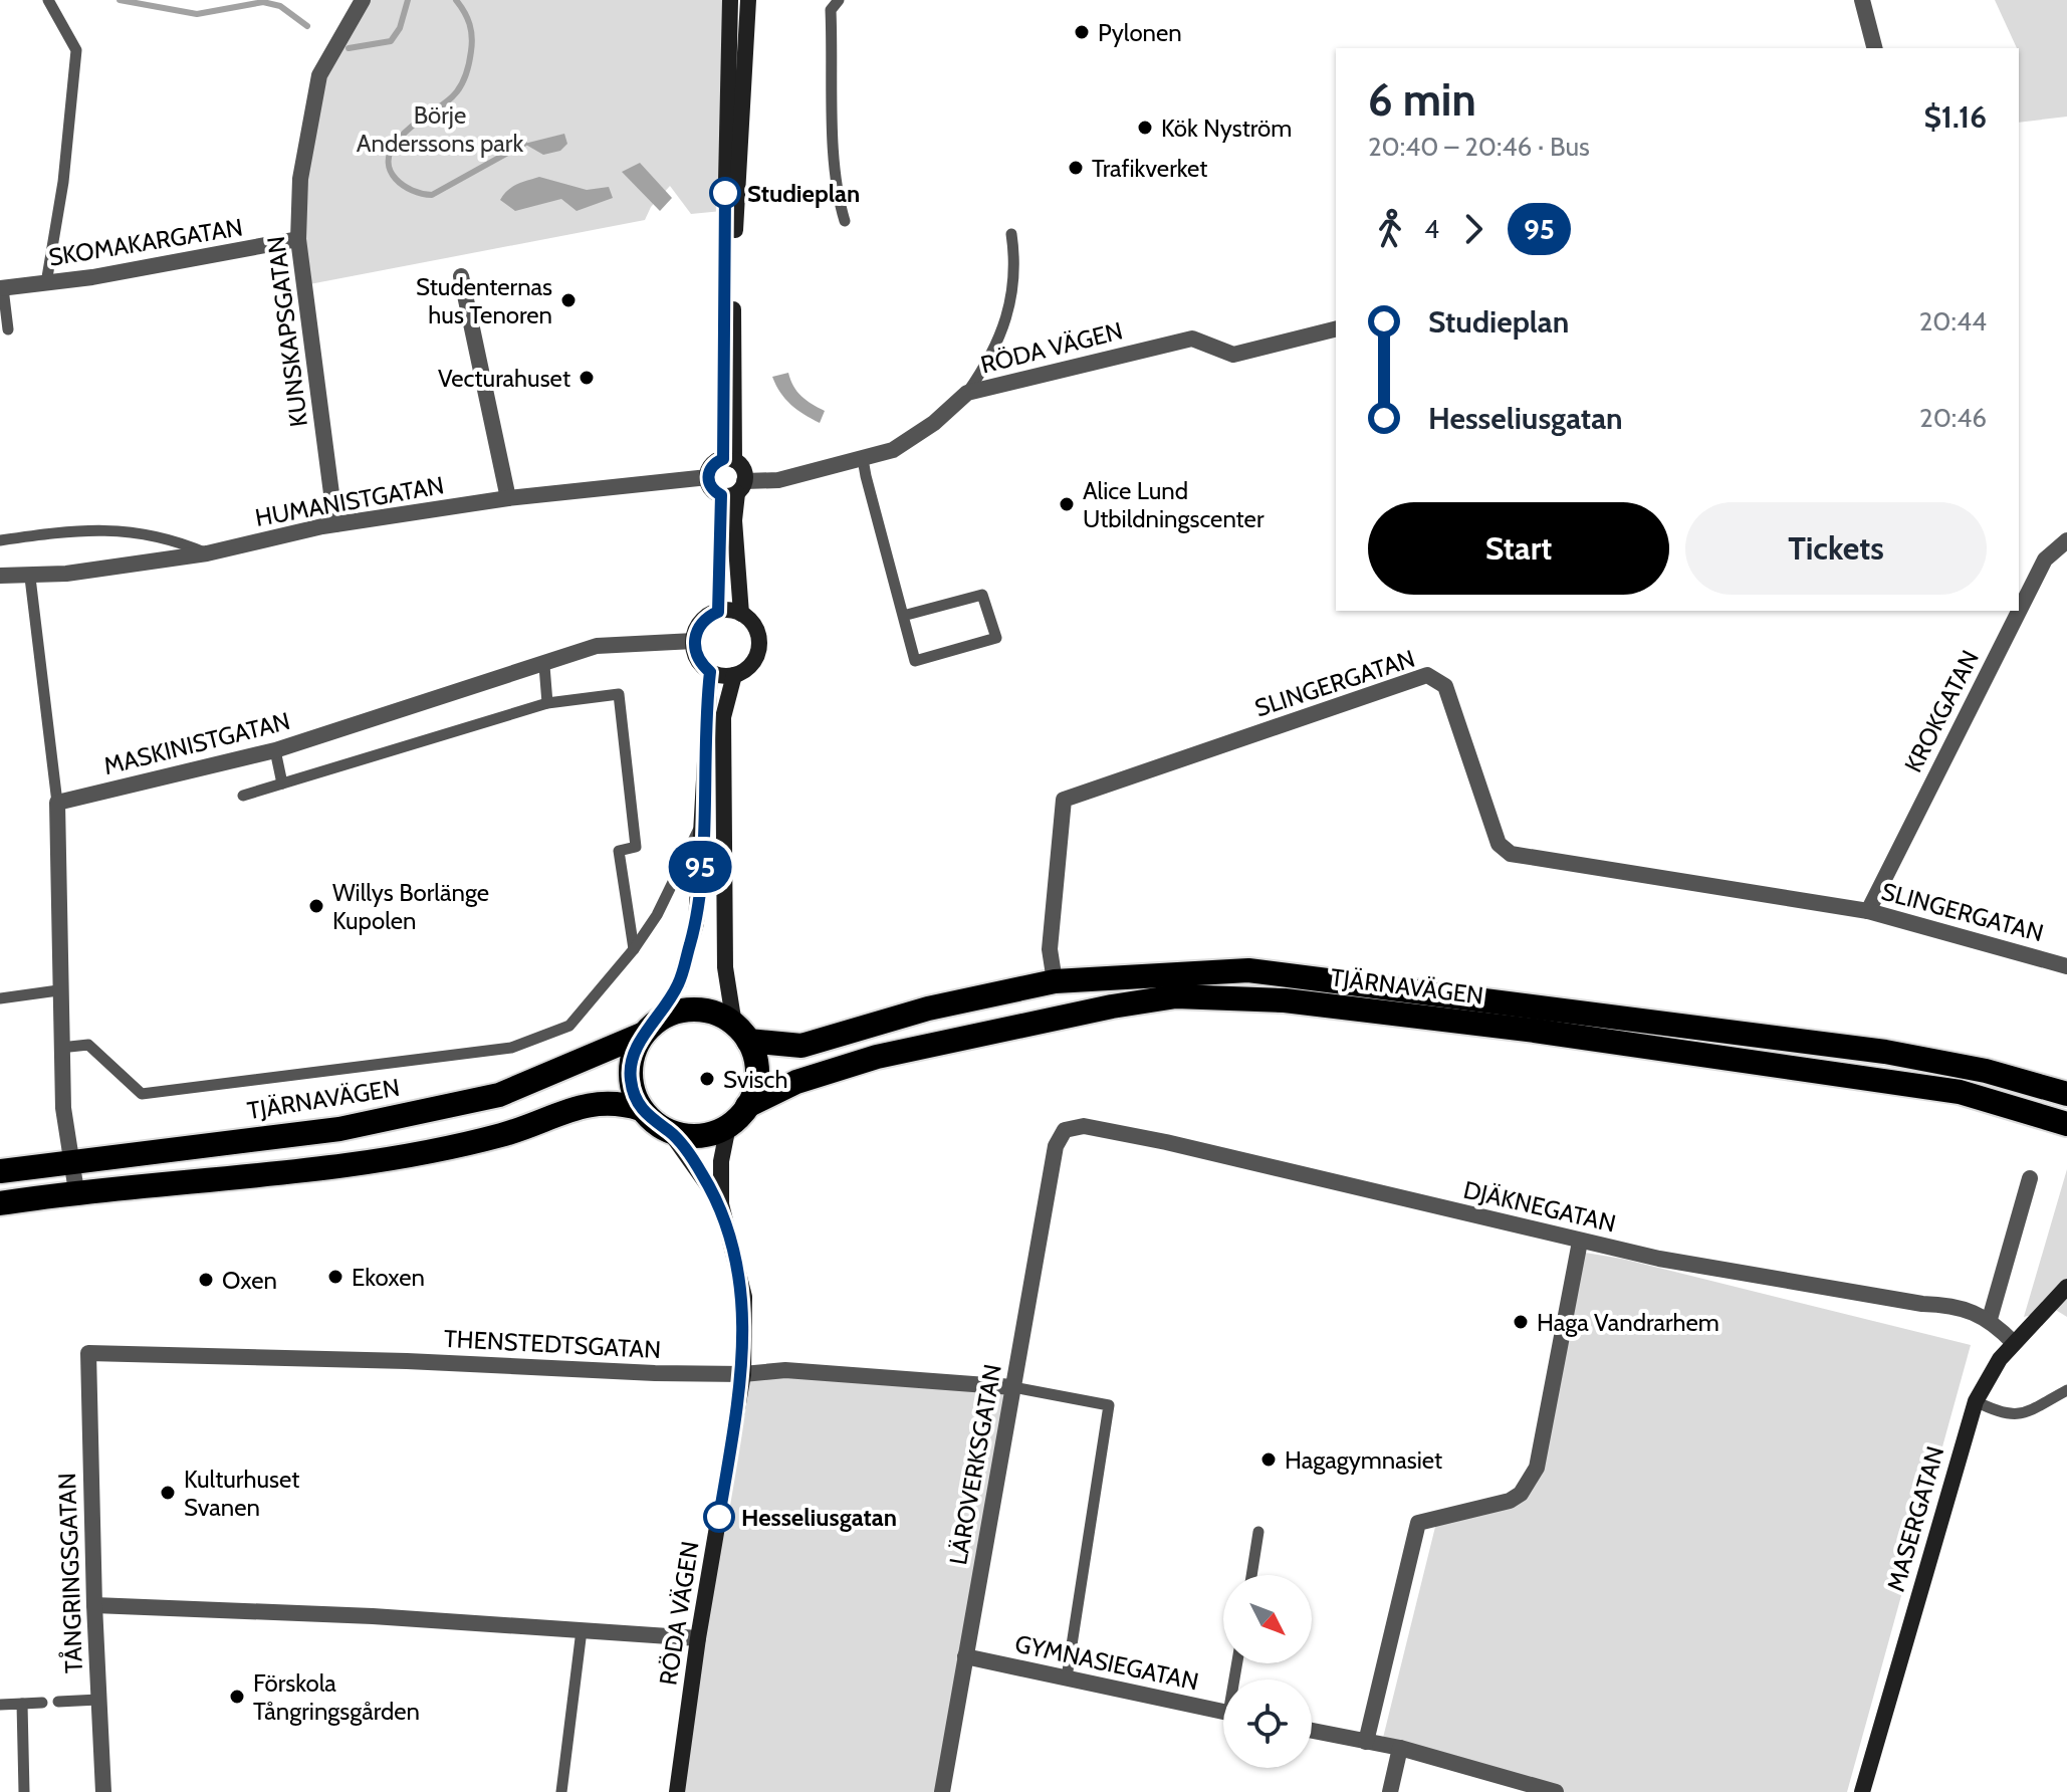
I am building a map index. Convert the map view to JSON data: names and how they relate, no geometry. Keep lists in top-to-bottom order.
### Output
{
  "streets": {
    "highway": ["TJÄRNAVÄGEN"],
    "street": [
      "SKOMAKARGATAN",
      "KUNSKAPSGATAN",
      "RÖDA VÄGEN",
      "HUMANISTGATAN",
      "SLINGERGATAN",
      "KROKGATAN",
      "MASKINISTGATAN",
      "DJÄKNEGATAN",
      "THENSTEDTSGATAN",
      "LÄROVERKSGATAN",
      "MASERGATAN",
      "TÅNGRINGSGATAN",
      "GYMNASIEGATAN"
    ]
  },
  "crossings": [
    ["SKOMAKARGATAN", "KUNSKAPSGATAN"],
    ["KUNSKAPSGATAN", "HUMANISTGATAN"],
    ["RÖDA VÄGEN", "HUMANISTGATAN"],
    ["RÖDA VÄGEN", "TJÄRNAVÄGEN"],
    ["RÖDA VÄGEN", "THENSTEDTSGATAN"],
    ["SLINGERGATAN", "KROKGATAN"],
    ["SLINGERGATAN", "TJÄRNAVÄGEN"],
    ["DJÄKNEGATAN", "LÄROVERKSGATAN"],
    ["DJÄKNEGATAN", "MASERGATAN"],
    ["THENSTEDTSGATAN", "LÄROVERKSGATAN"],
    ["THENSTEDTSGATAN", "TÅNGRINGSGATAN"],
    ["LÄROVERKSGATAN", "GYMNASIEGATAN"]
  ],
  "parks": ["Börje Anderssons park"],
  "places": [
    "Pylonen",
    "Kök Nyström",
    "Trafikverket",
    "Studieplan",
    "Studenternas hus Tenoren",
    "Vecturahuset",
    "Alice Lund Utbildningscenter",
    "Willys Borlänge Kupolen",
    "Svisch",
    "Ekoxen",
    "Oxen",
    "Haga Vandrarhem",
    "Hagagymnasiet",
    "Kulturhuset Svanen",
    "Hesseliusgatan",
    "Förskola Tångringsgården"
  ],
  "lines": ["bus line 95"],
  "north": "bottom right",
  "page": {
    "on_map": "95",
    "heading": ["6 min", "20:40 – 20:46 · Bus", "$1.16"],
    "legs": ["4", "95"],
    "list": [
      {
        "name": "Studieplan",
        "value": "20:44"
      },
      {
        "name": "Hesseliusgatan",
        "value": "20:46"
      }
    ],
    "buttons": ["Start", "Tickets"]
  }
}
